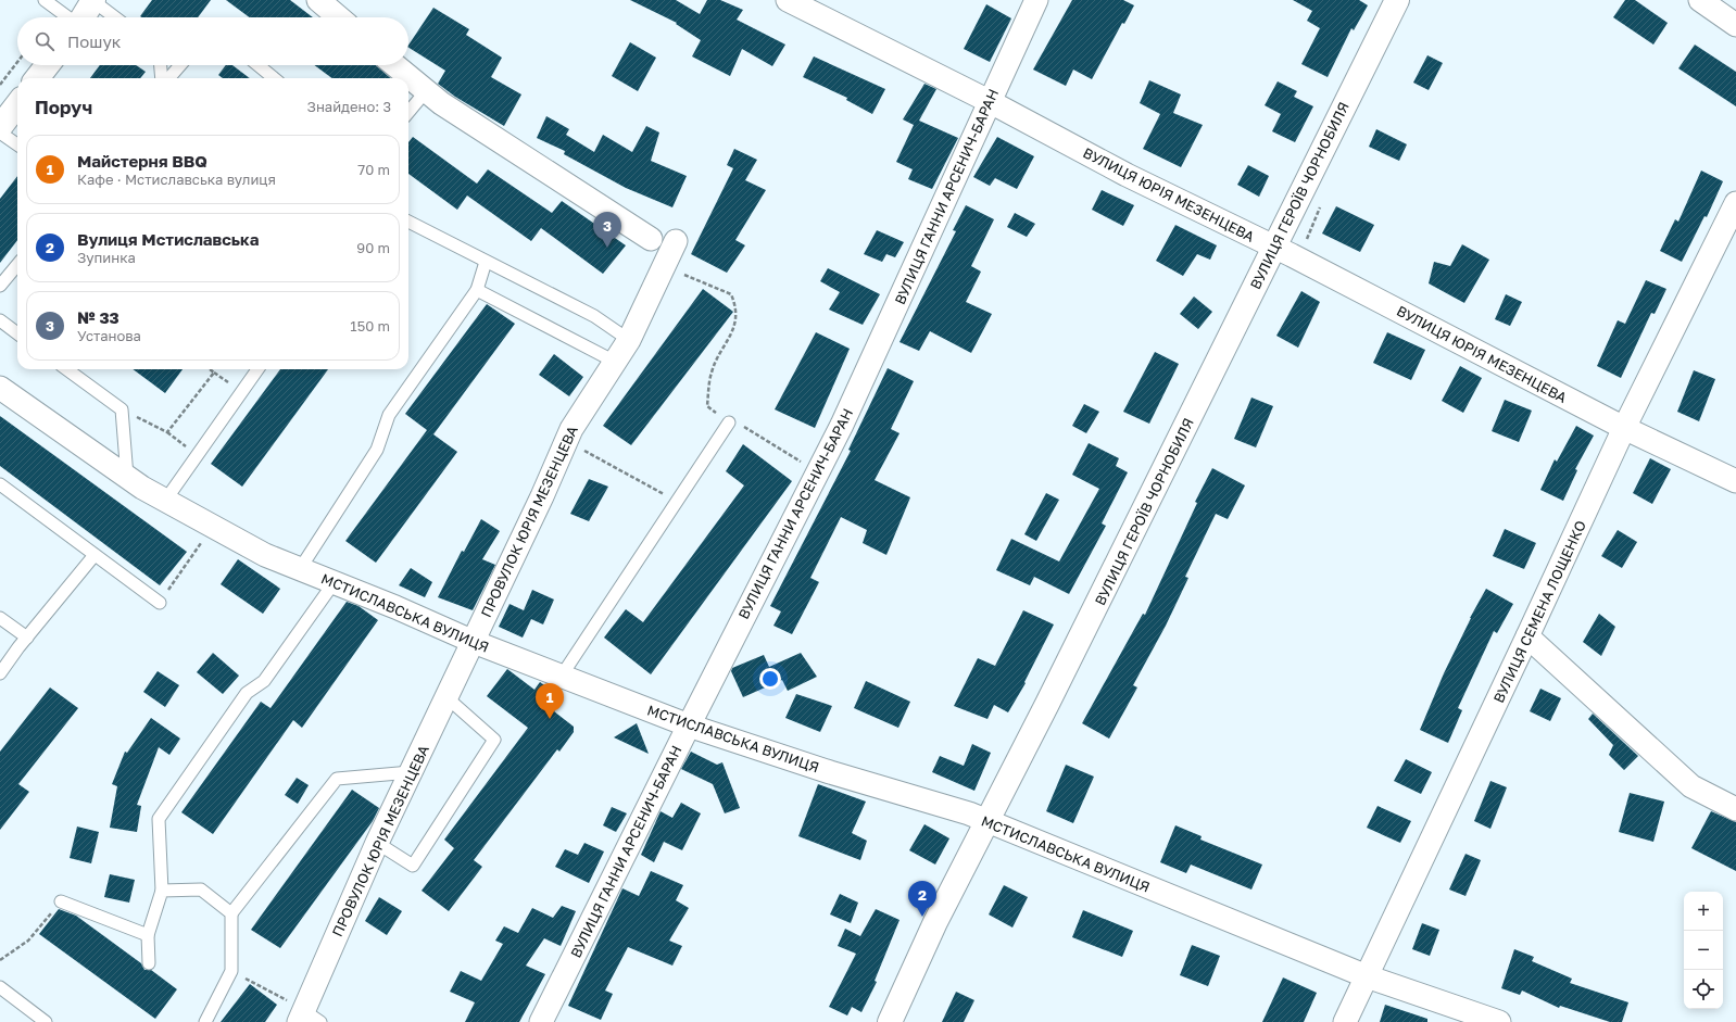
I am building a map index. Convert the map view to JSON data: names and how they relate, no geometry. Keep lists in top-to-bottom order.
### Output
{
  "streets": {
    "main road": ["ВУЛИЦЯ ГЕРОЇВ ЧОРНОБИЛЯ"],
    "street": [
      "ВУЛИЦЯ ЮРІЯ МЕЗЕНЦЕВА",
      "ВУЛИЦЯ ГАННИ АРСЕНИЧ-БАРАН",
      "ПРОВУЛОК ЮРІЯ МЕЗЕНЦЕВА",
      "ВУЛИЦЯ СЕМЕНА ЛОЩЕНКО",
      "МСТИСЛАВСЬКА ВУЛИЦЯ"
    ]
  },
  "crossings": [
    ["ВУЛИЦЯ ЮРІЯ МЕЗЕНЦЕВА", "ВУЛИЦЯ ГЕРОЇВ ЧОРНОБИЛЯ"],
    ["ВУЛИЦЯ ЮРІЯ МЕЗЕНЦЕВА", "ВУЛИЦЯ ГАННИ АРСЕНИЧ-БАРАН"],
    ["ВУЛИЦЯ ЮРІЯ МЕЗЕНЦЕВА", "ВУЛИЦЯ СЕМЕНА ЛОЩЕНКО"],
    ["ВУЛИЦЯ ГЕРОЇВ ЧОРНОБИЛЯ", "МСТИСЛАВСЬКА ВУЛИЦЯ"],
    ["ВУЛИЦЯ ГАННИ АРСЕНИЧ-БАРАН", "МСТИСЛАВСЬКА ВУЛИЦЯ"],
    ["ПРОВУЛОК ЮРІЯ МЕЗЕНЦЕВА", "МСТИСЛАВСЬКА ВУЛИЦЯ"],
    ["ВУЛИЦЯ СЕМЕНА ЛОЩЕНКО", "МСТИСЛАВСЬКА ВУЛИЦЯ"]
  ],
  "page": {
    "search": "Пошук",
    "heading": ["Поруч", "Знайдено: 3"],
    "list": [
      {
        "mark": "1",
        "name": "Майстерня BBQ",
        "note": "Кафе · Мстиславська вулиця",
        "value": "70 m"
      },
      {
        "mark": "2",
        "name": "Вулиця Мстиславська",
        "note": "Зупинка",
        "value": "90 m"
      },
      {
        "mark": "3",
        "name": "№ 33",
        "note": "Установа",
        "value": "150 m"
      }
    ],
    "pins": ["3", "1", "2"],
    "map_buttons": ["+", "−"]
  }
}
